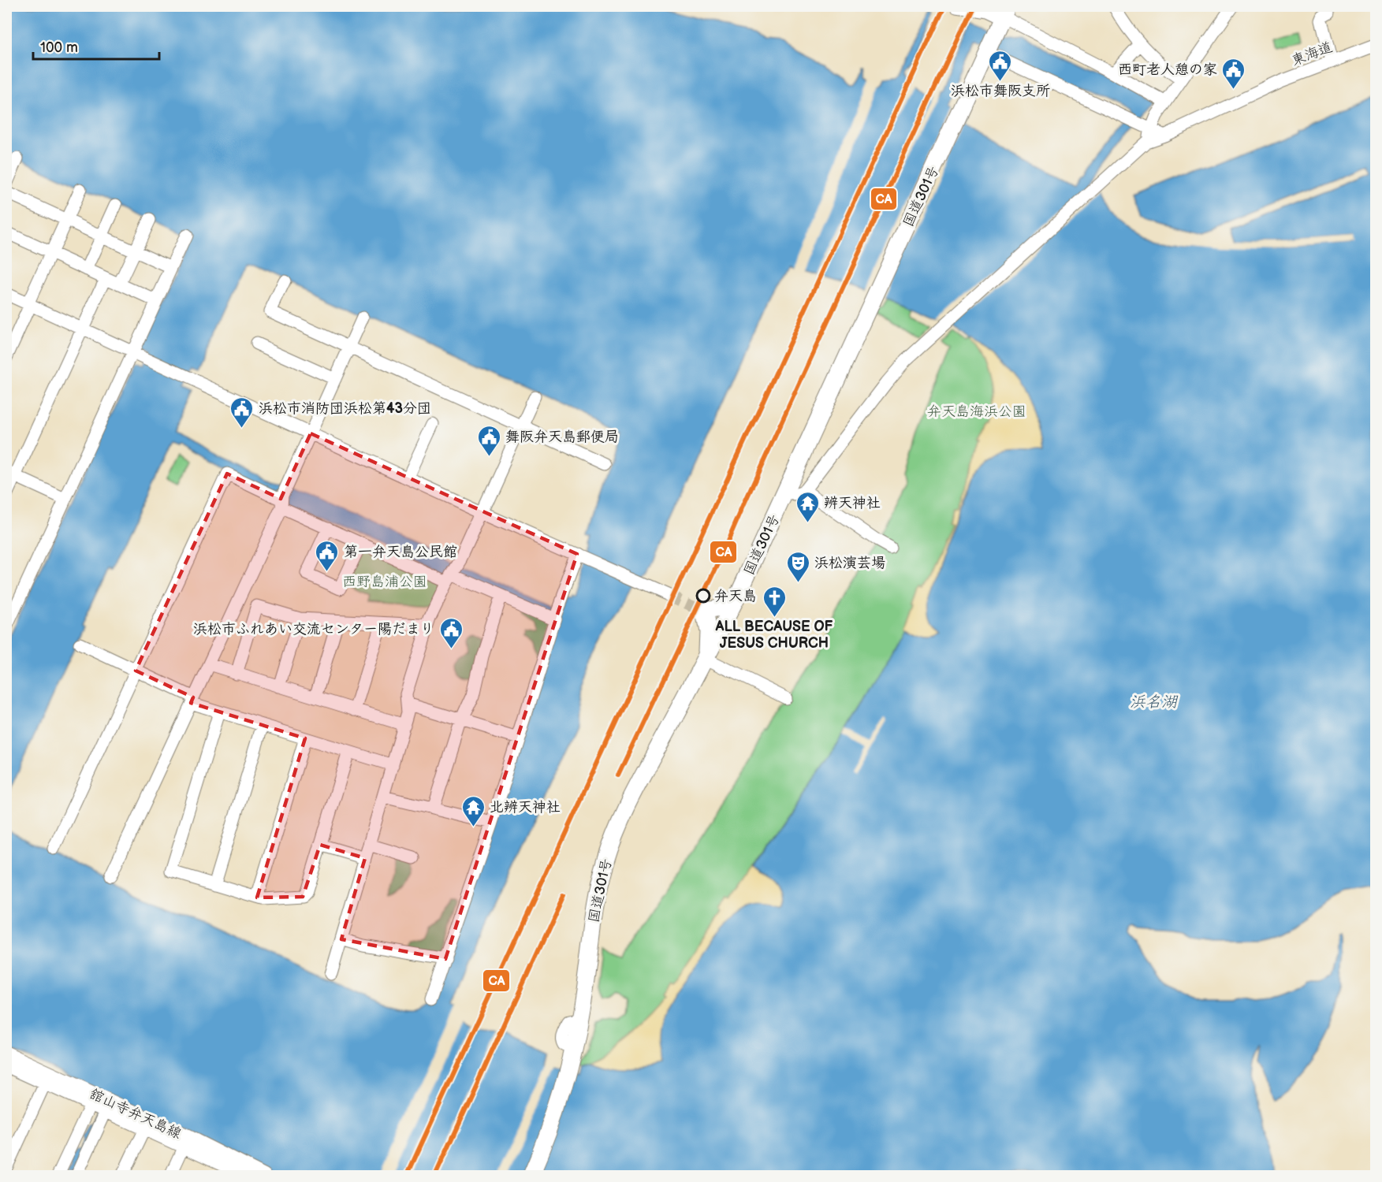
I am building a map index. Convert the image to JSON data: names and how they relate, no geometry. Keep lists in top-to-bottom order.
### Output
{
  "streets": {
    "highway": ["国道301号"],
    "main road": ["舘山寺弁天島線"],
    "street": ["東海道"]
  },
  "water": ["浜名湖"],
  "parks": ["弁天島海浜公園", "西野島浦公園"],
  "places": {
    "public building": [
      "浜松市舞阪支所",
      "西町老人憩の家",
      "浜松市消防団浜松第43分団",
      "舞阪弁天島郵便局",
      "第一弁天島公民館",
      "浜松市ふれあい交流センター陽だまり"
    ],
    "temple": ["辨天神社", "北辨天神社"],
    "theatre": ["浜松演芸場"],
    "other": ["弁天島"],
    "church": ["ALL BECAUSE OF JESUS CHURCH"]
  },
  "lines": ["transit line CA"],
  "scale_bar": "100 m"
}
